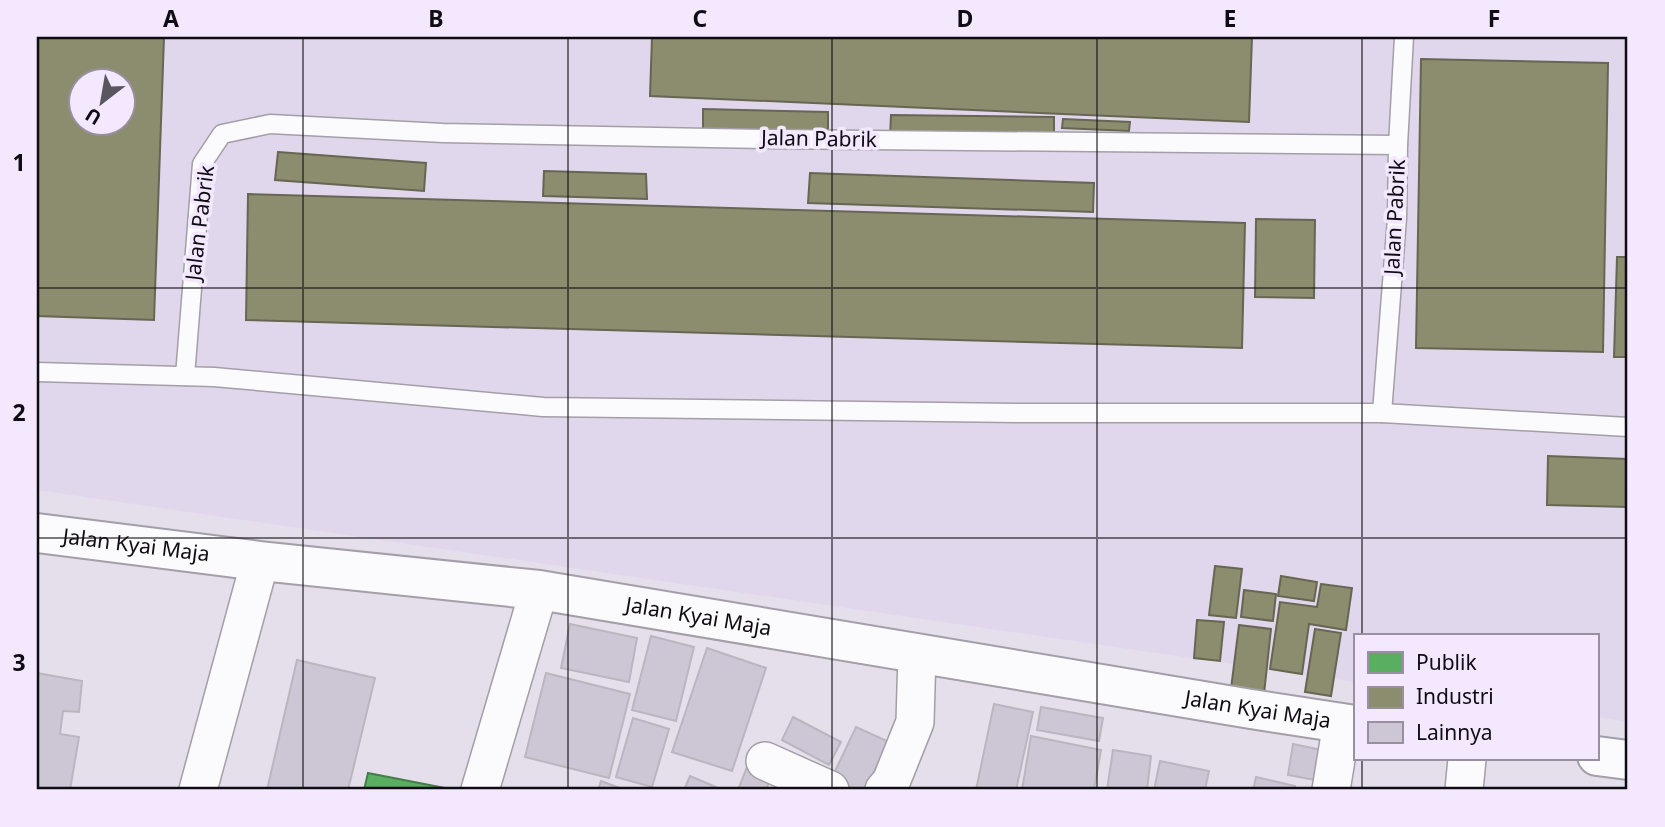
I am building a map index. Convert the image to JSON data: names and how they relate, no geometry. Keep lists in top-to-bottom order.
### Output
{
  "streets": {
    "main road": ["Jalan Kyai Maja"],
    "lane": ["Jalan Pabrik"]
  },
  "legend": ["Publik", "Industri", "Lainnya"],
  "north": "bottom left",
  "grid": {
    "columns": [
      "A",
      "B",
      "C",
      "D",
      "E",
      "F"
    ],
    "rows": ["1", "2", "3"]
  }
}
